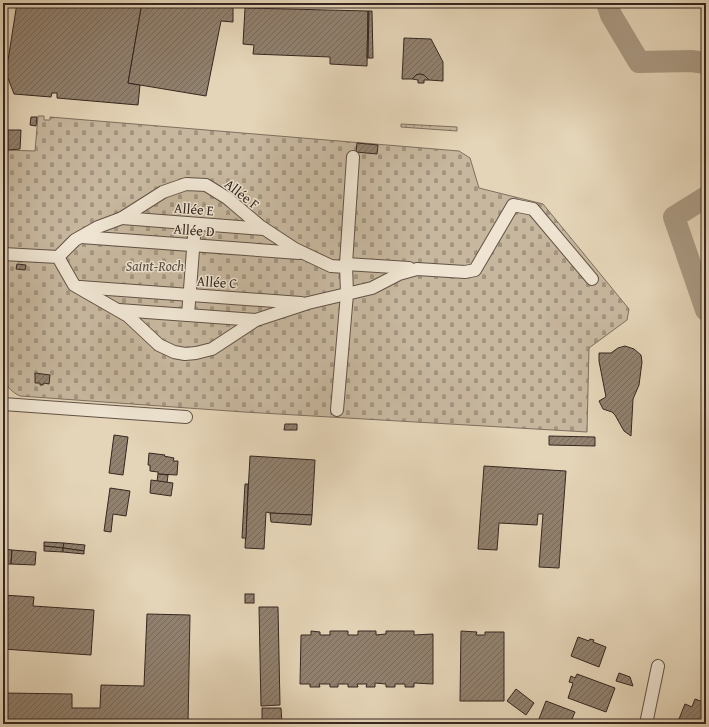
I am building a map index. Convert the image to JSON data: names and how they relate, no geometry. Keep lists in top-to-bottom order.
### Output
{
  "streets": {
    "street": [
      "Allée F",
      "Allée E",
      "Allée D",
      "Allée C"
    ]
  },
  "crossings": [
    ["Allée F", "Allée E"],
    ["Allée F", "Allée D"]
  ],
  "parks": ["Saint-Roch"]
}
